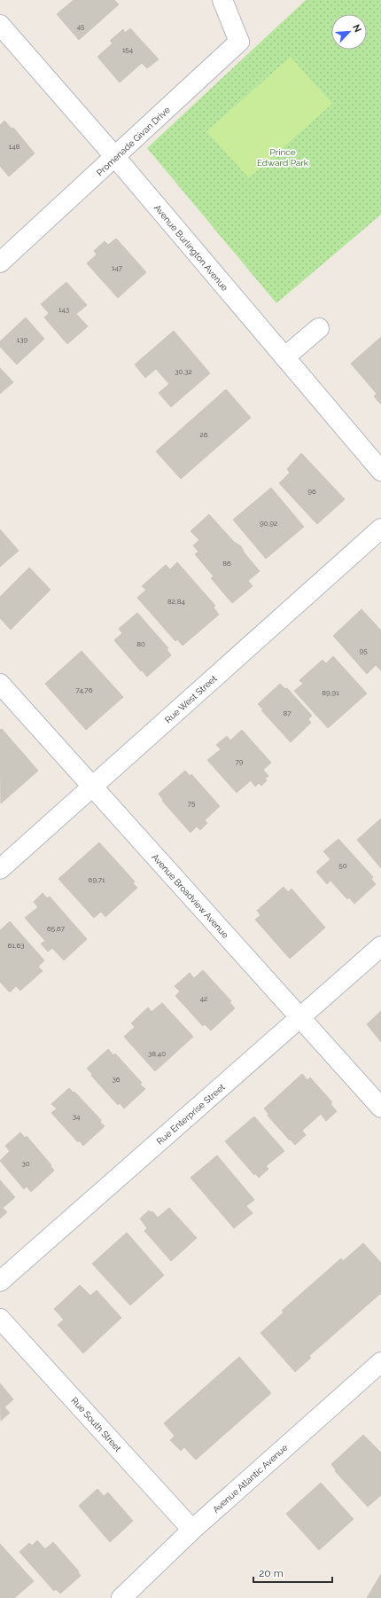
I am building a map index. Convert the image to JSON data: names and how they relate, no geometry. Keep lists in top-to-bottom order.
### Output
{
  "streets": {
    "street": [
      "Promenade Givan Drive",
      "Avenue Burlington Avenue",
      "Rue West Street",
      "Avenue Broadview Avenue",
      "Rue Enterprise Street",
      "Rue South Street",
      "Avenue Atlantic Avenue"
    ]
  },
  "crossings": [
    ["Promenade Givan Drive", "Avenue Burlington Avenue"],
    ["Rue West Street", "Avenue Broadview Avenue"],
    ["Avenue Broadview Avenue", "Rue Enterprise Street"],
    ["Rue South Street", "Avenue Atlantic Avenue"]
  ],
  "parks": ["Prince Edward Park"],
  "house_numbers": [
    "45",
    "154",
    "148",
    "147",
    "143",
    "139",
    "30,32",
    "26",
    "96",
    "90,92",
    "86",
    "82,84",
    "80",
    "95",
    "74,76",
    "89,91",
    "87",
    "79",
    "75",
    "50",
    "69,71",
    "65,67",
    "61,63",
    "42",
    "38,40",
    "36",
    "34",
    "30"
  ],
  "scale_bar": "20 m",
  "north": "top right"
}
